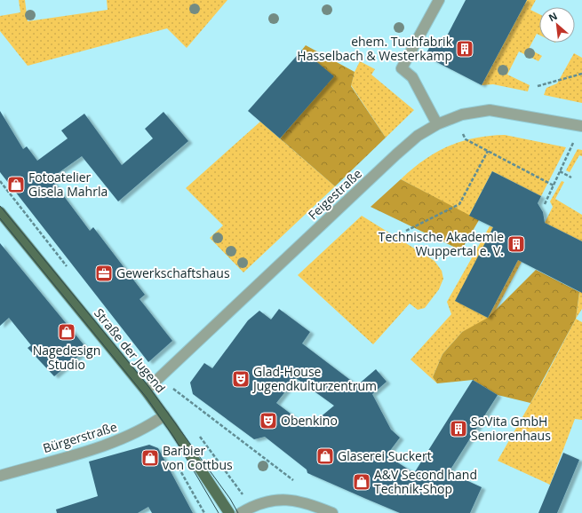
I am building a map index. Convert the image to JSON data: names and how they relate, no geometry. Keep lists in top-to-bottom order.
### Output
{
  "streets": {
    "main road": ["Straße der Jugend"],
    "street": ["Feigestraße", "Bürgerstraße"]
  },
  "crossings": [
    ["Feigestraße", "Straße der Jugend"],
    ["Straße der Jugend", "Bürgerstraße"]
  ],
  "places": {
    "building": ["ehem. Tuchfabrik Hasselbach & Westerkamp", "Technische Akademie Wuppertal e. V.", "SoVita GmbH Seniorenhaus"],
    "shop": [
      "Fotoatelier Gisela Mahrla",
      "Nagedesign Studio",
      "Glaserei Suckert",
      "Barbier von Cottbus",
      "A&V Second hand Technik-Shop"
    ],
    "office": ["Gewerkschaftshaus"],
    "theatre": ["Glad-House Jugendkulturzentrum", "Obenkino"]
  },
  "north": "top left"
}
